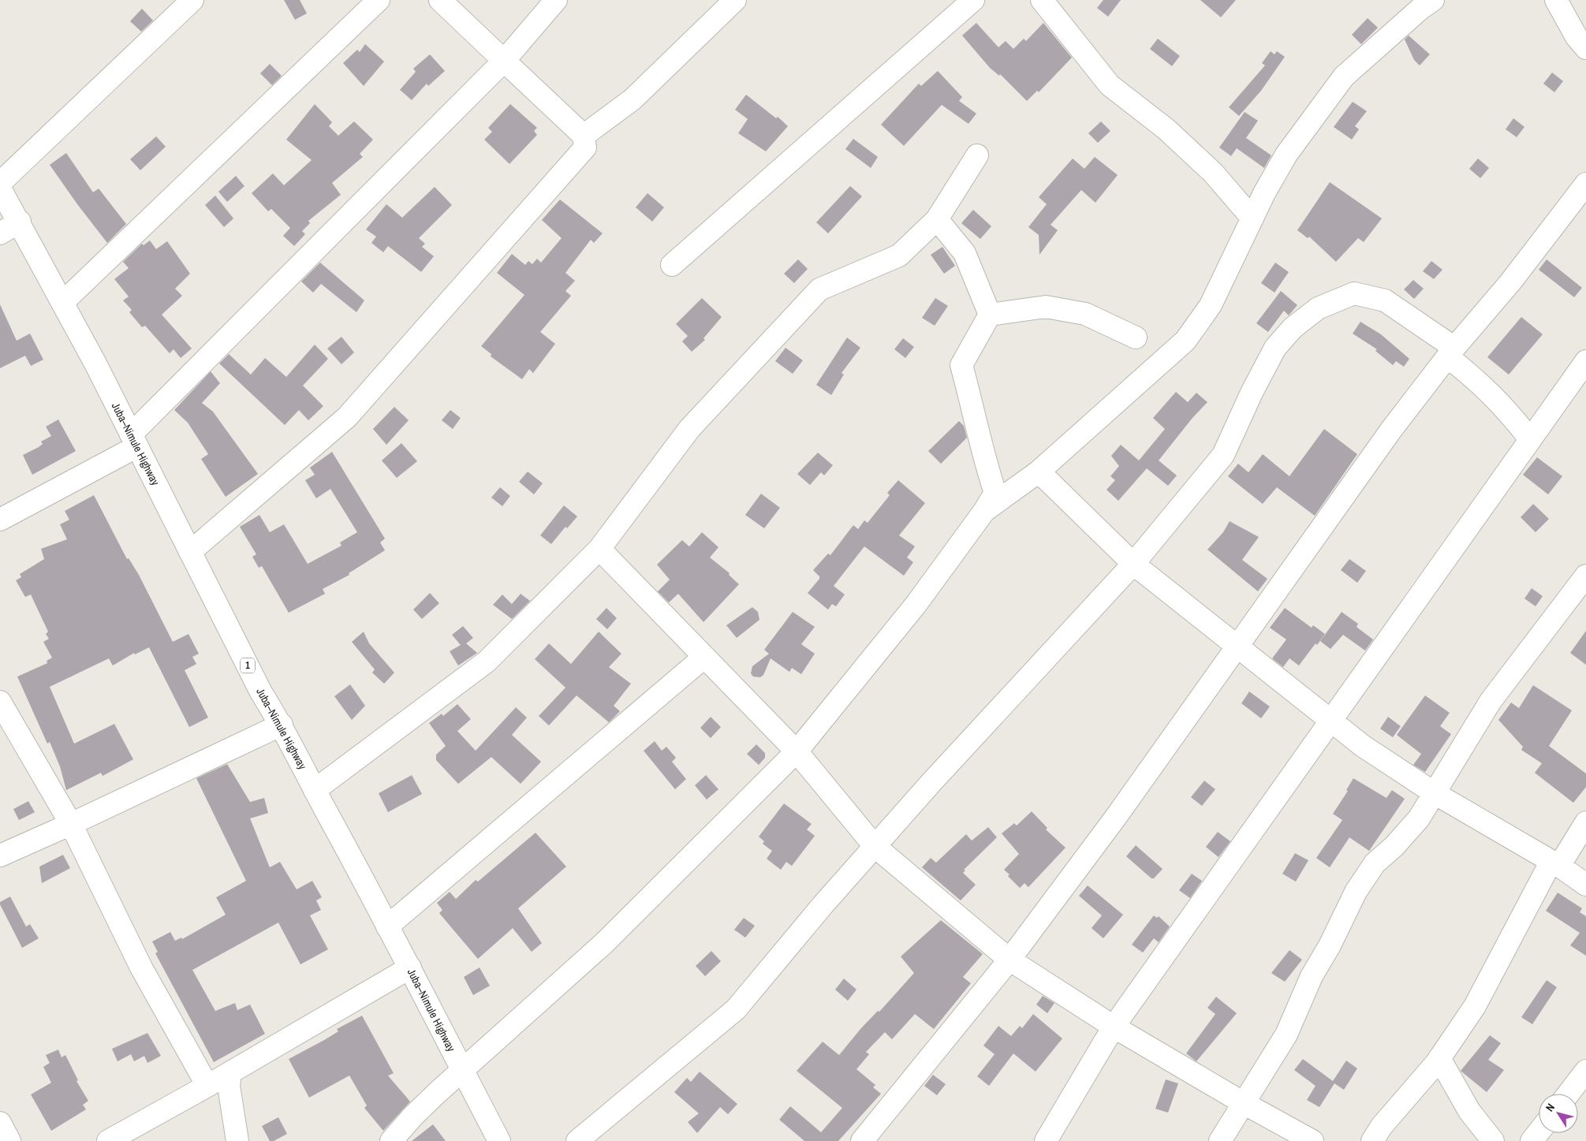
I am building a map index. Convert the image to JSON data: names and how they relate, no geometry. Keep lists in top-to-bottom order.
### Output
{
  "streets": {
    "street": ["Juba–Nimule Highway", "1"]
  },
  "north": "top left"
}
